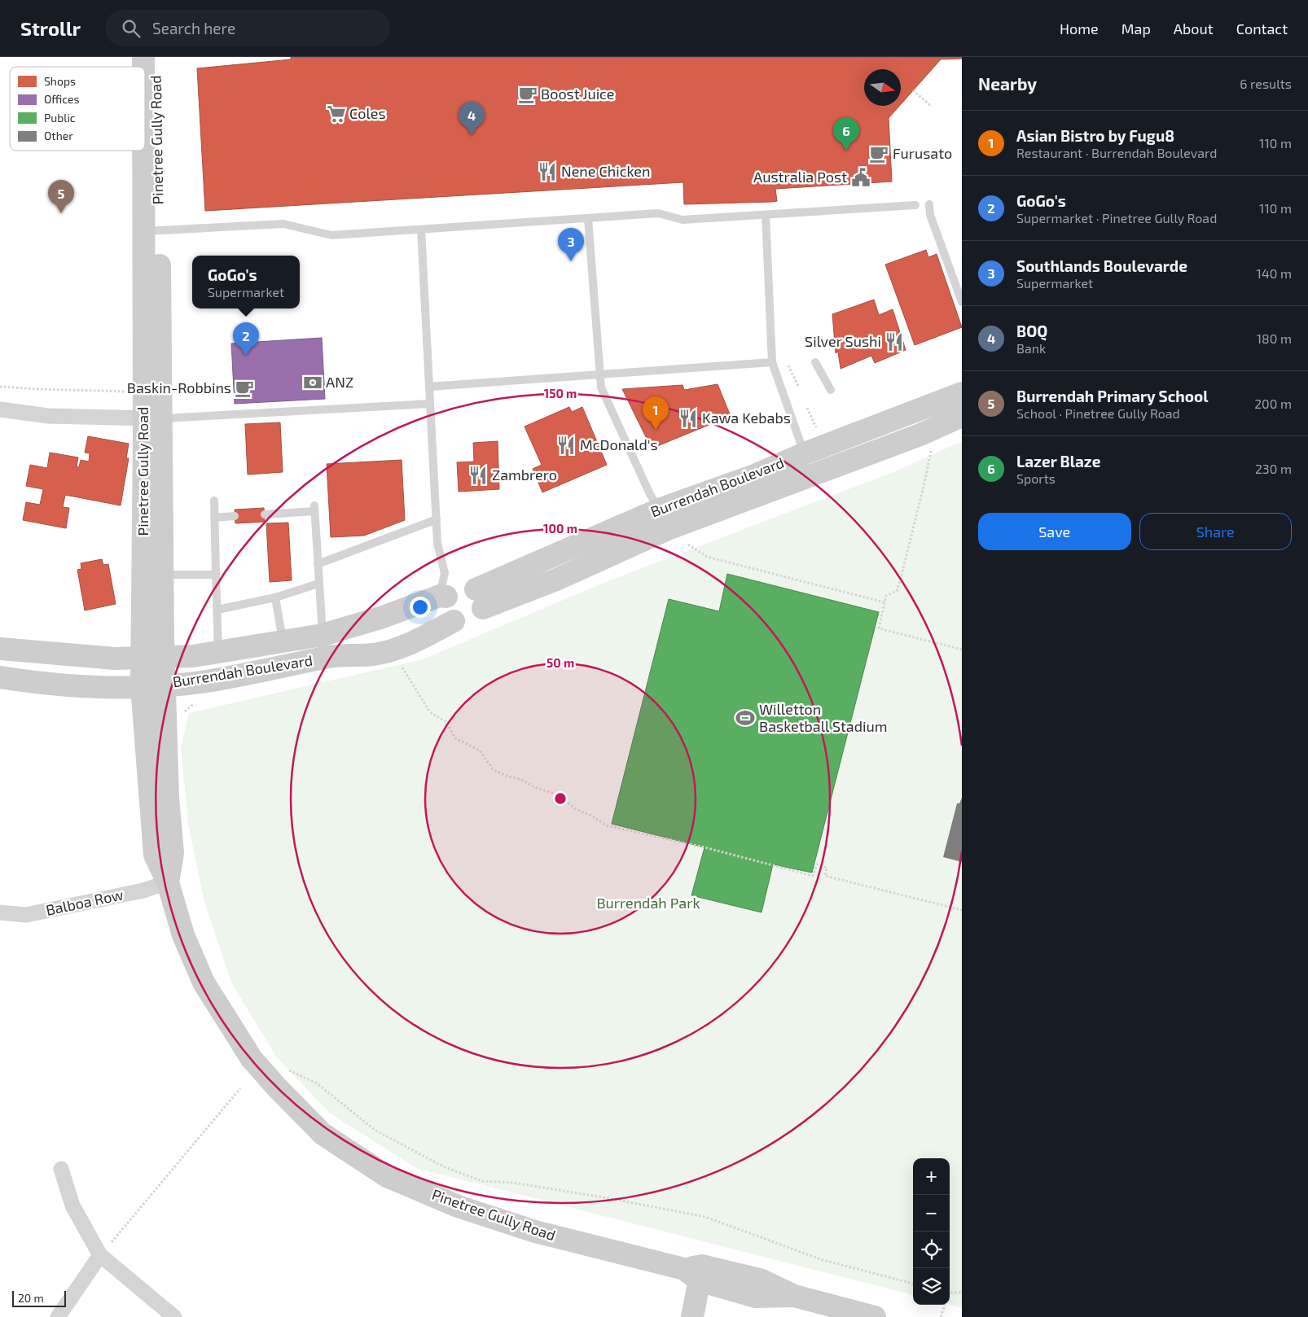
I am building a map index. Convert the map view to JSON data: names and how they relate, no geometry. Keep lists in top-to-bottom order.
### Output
{
  "streets": {
    "main road": ["Pinetree Gully Road", "Burrendah Boulevard"],
    "street": ["Balboa Row"]
  },
  "crossings": [
    ["Pinetree Gully Road", "Burrendah Boulevard"],
    ["Pinetree Gully Road", "Balboa Row"]
  ],
  "parks": ["Burrendah Park"],
  "places": {
    "cafe": ["Boost Juice", "Furusato", "Baskin-Robbins"],
    "supermarket": ["Coles"],
    "restaurant": [
      "Nene Chicken",
      "Silver Sushi",
      "Kawa Kebabs",
      "McDonald's",
      "Zambrero"
    ],
    "public building": ["Australia Post"],
    "bank": ["ANZ"],
    "sports": ["Willetton Basketball Stadium"]
  },
  "legend": [
    "Shops",
    "Offices",
    "Public",
    "Other"
  ],
  "scale_bar": "20 m",
  "north": "right",
  "page": {
    "header": "Strollr",
    "search": "Search here",
    "nav": [
      "Home",
      "Map",
      "About",
      "Contact"
    ],
    "heading": ["Nearby", "6 results"],
    "pins": [
      "4",
      "6",
      "5",
      "3",
      "2",
      "1"
    ],
    "list": [
      {
        "mark": "1",
        "name": "Asian Bistro by Fugu8",
        "note": "Restaurant · Burrendah Boulevard",
        "value": "110 m"
      },
      {
        "mark": "2",
        "name": "GoGo's",
        "note": "Supermarket · Pinetree Gully Road",
        "value": "110 m"
      },
      {
        "mark": "3",
        "name": "Southlands Boulevarde",
        "note": "Supermarket",
        "value": "140 m"
      },
      {
        "mark": "4",
        "name": "BOQ",
        "note": "Bank",
        "value": "180 m"
      },
      {
        "mark": "5",
        "name": "Burrendah Primary School",
        "note": "School · Pinetree Gully Road",
        "value": "200 m"
      },
      {
        "mark": "6",
        "name": "Lazer Blaze",
        "note": "Sports",
        "value": "230 m"
      }
    ],
    "popup": ["GoGo's", "Supermarket"],
    "buttons": ["Save", "Share"],
    "map_buttons": ["+", "−"],
    "scale": "20 m"
  },
  "rings": ["150 m", "100 m", "50 m"]
}
